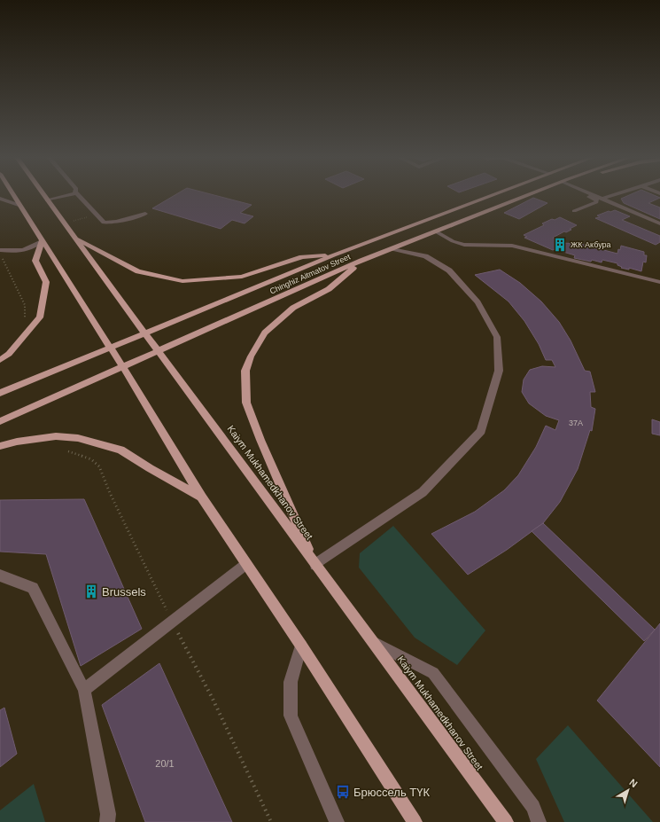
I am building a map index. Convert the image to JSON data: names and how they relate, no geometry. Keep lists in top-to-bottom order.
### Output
{
  "streets": {
    "main road": ["Chinghiz Aitmatov Street", "Kaiym Mukhamedkhanov Street"]
  },
  "crossings": [
    ["Chinghiz Aitmatov Street", "Kaiym Mukhamedkhanov Street"]
  ],
  "places": {
    "building": ["ЖК Акбура", "Brussels"],
    "bus stop": ["Брюссель ТҮК"]
  },
  "house_numbers": ["37А", "20/1"],
  "north": "top right"
}
